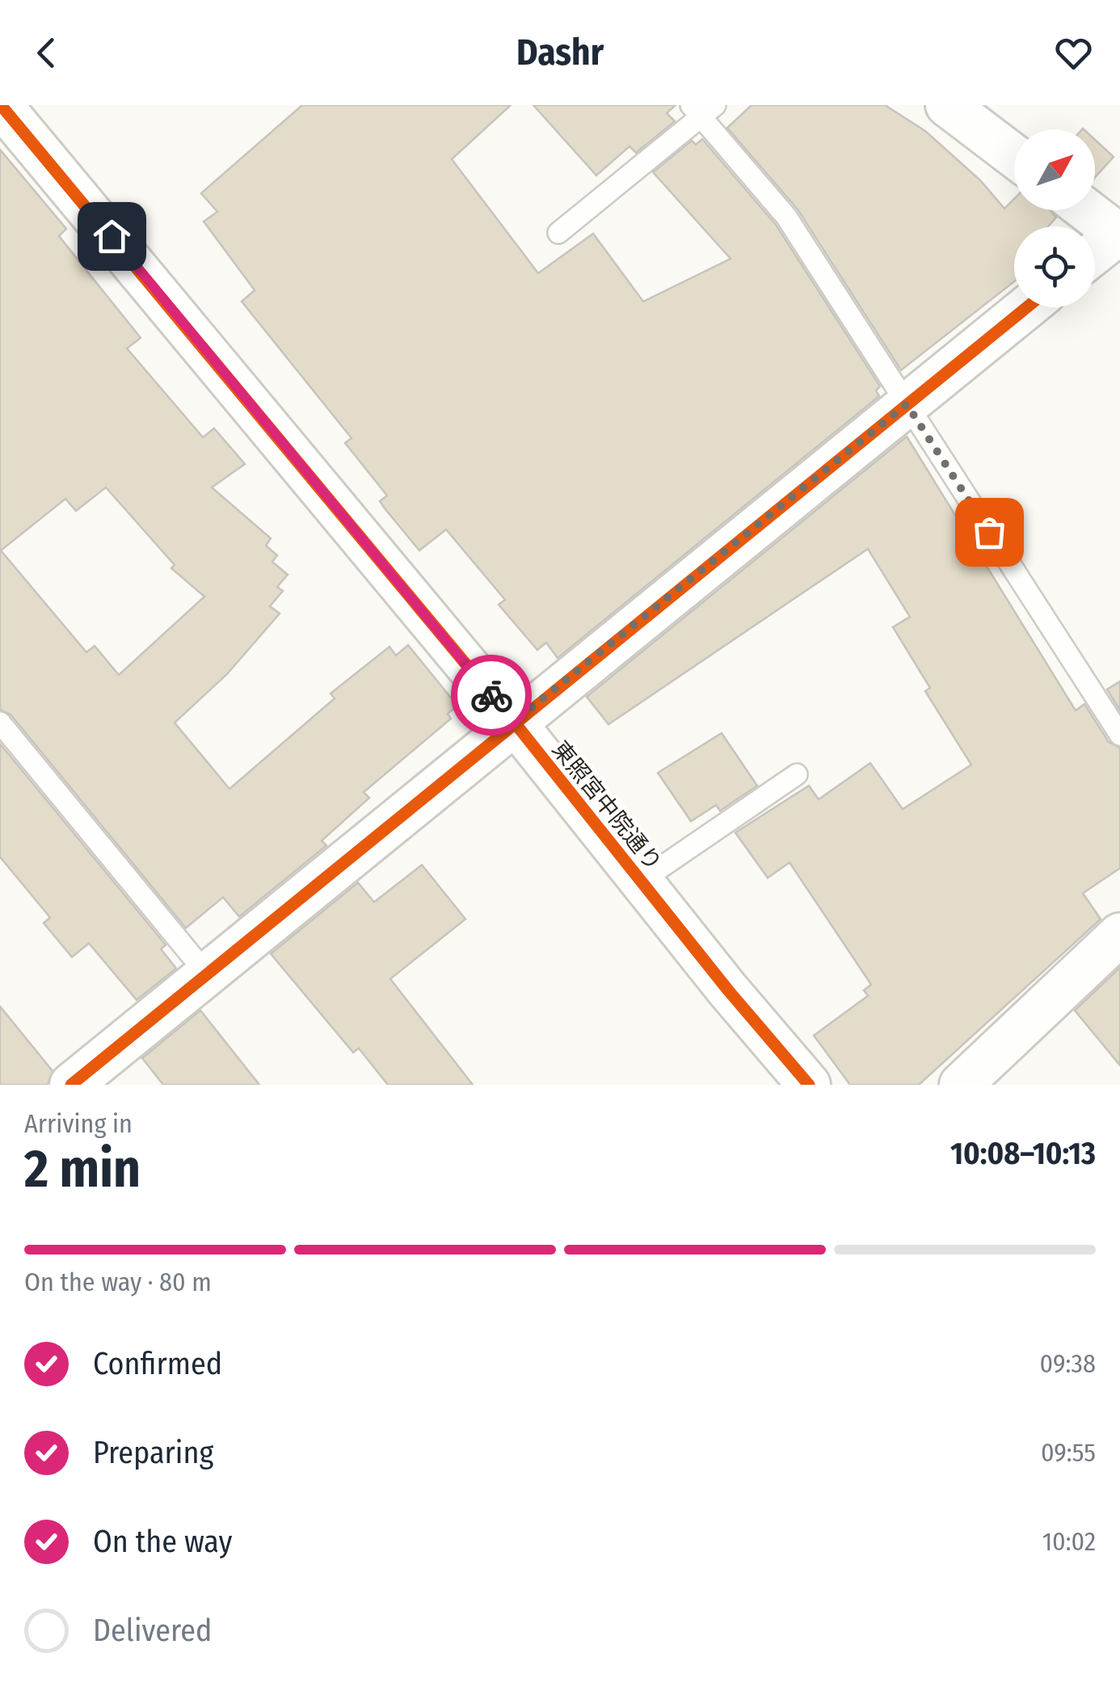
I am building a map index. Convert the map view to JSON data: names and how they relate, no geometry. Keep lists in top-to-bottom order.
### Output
{
  "streets": {
    "street": ["東照宮中院通り"]
  },
  "north": "top right",
  "page": {
    "header": "Dashr",
    "heading": ["2 min", "Arriving in", "10:08–10:13"],
    "bar": "On the way · 80 m",
    "list": [
      ["Confirmed", "09:38"],
      ["Preparing", "09:55"],
      ["On the way", "10:02"],
      "Delivered"
    ]
  }
}
